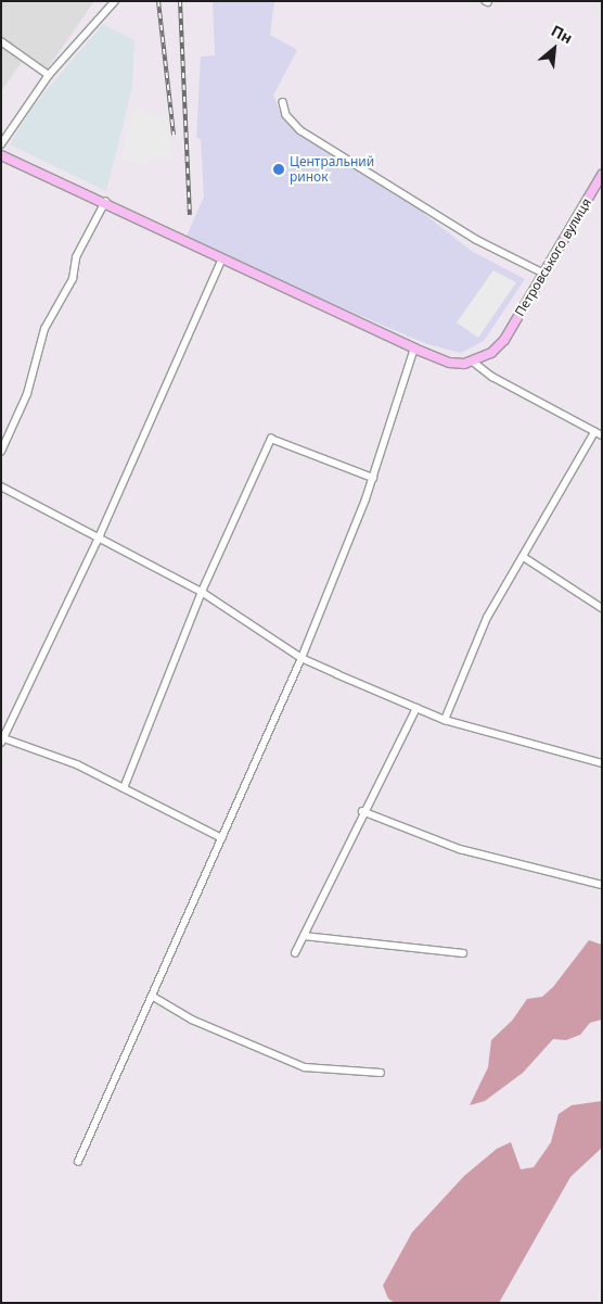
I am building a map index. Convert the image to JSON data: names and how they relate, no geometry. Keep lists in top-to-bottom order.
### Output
{
  "streets": {
    "street": ["Петровського вулиця"]
  },
  "places": ["Центральний ринок"],
  "north": "top right"
}
